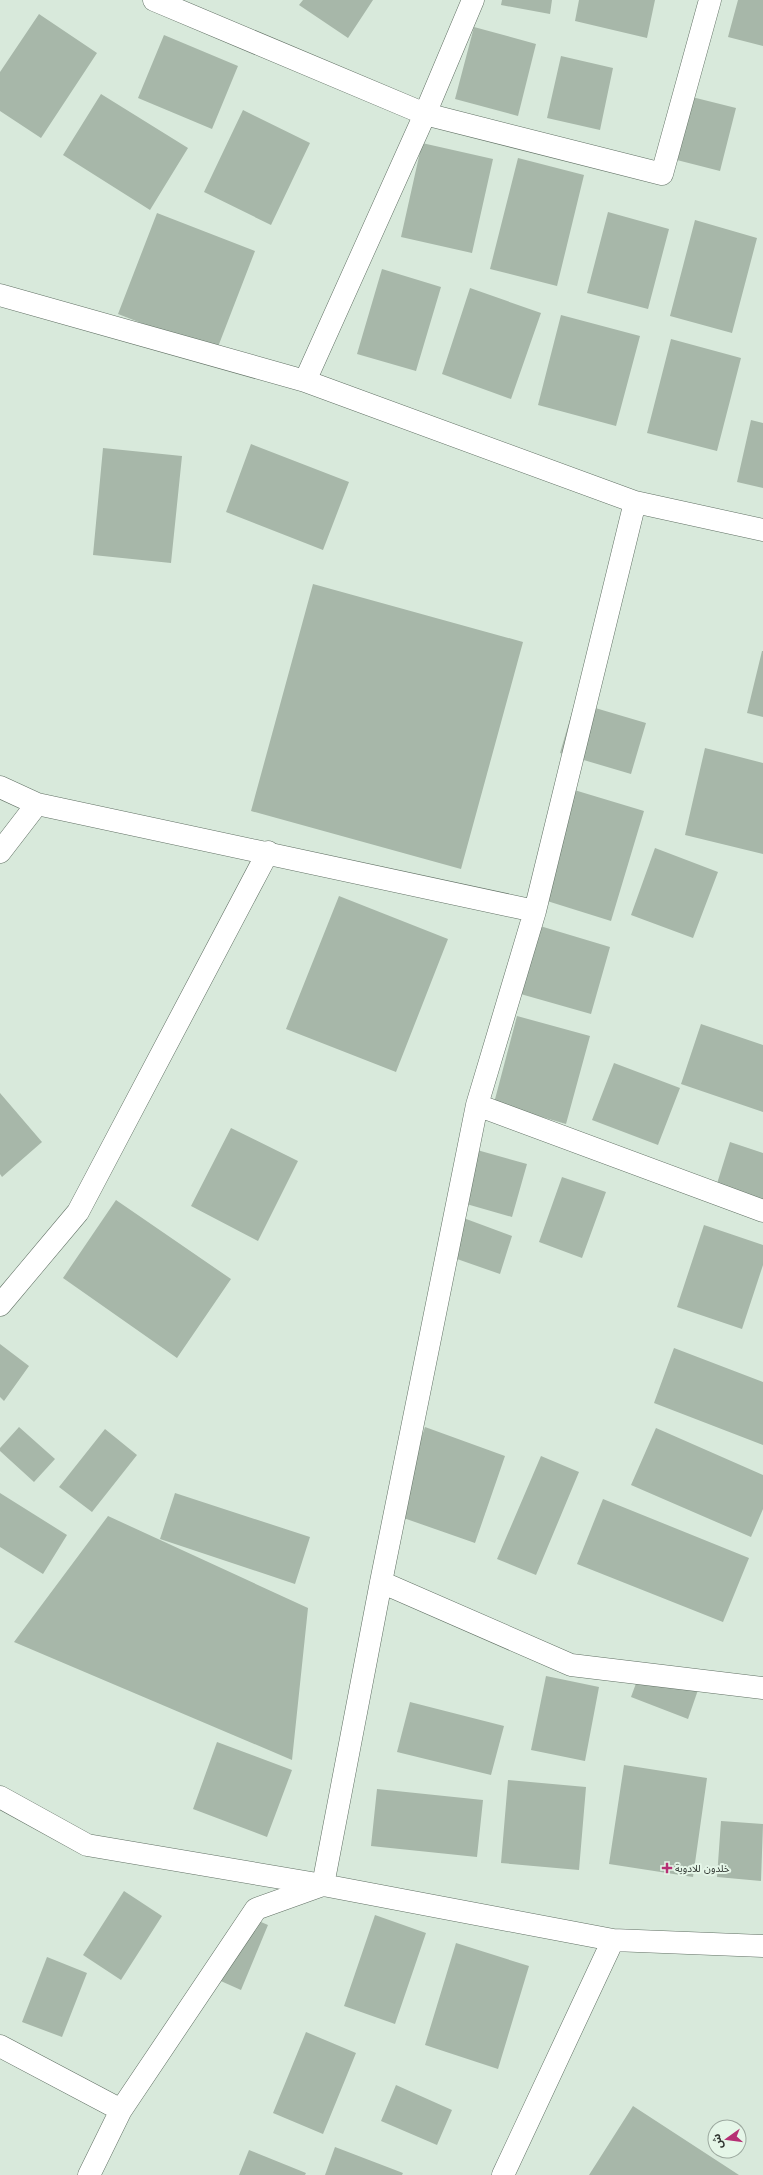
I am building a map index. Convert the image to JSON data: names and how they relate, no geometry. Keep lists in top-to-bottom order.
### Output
{
  "places": {
    "health": ["خلدون للادوية"]
  },
  "north": "left"
}
